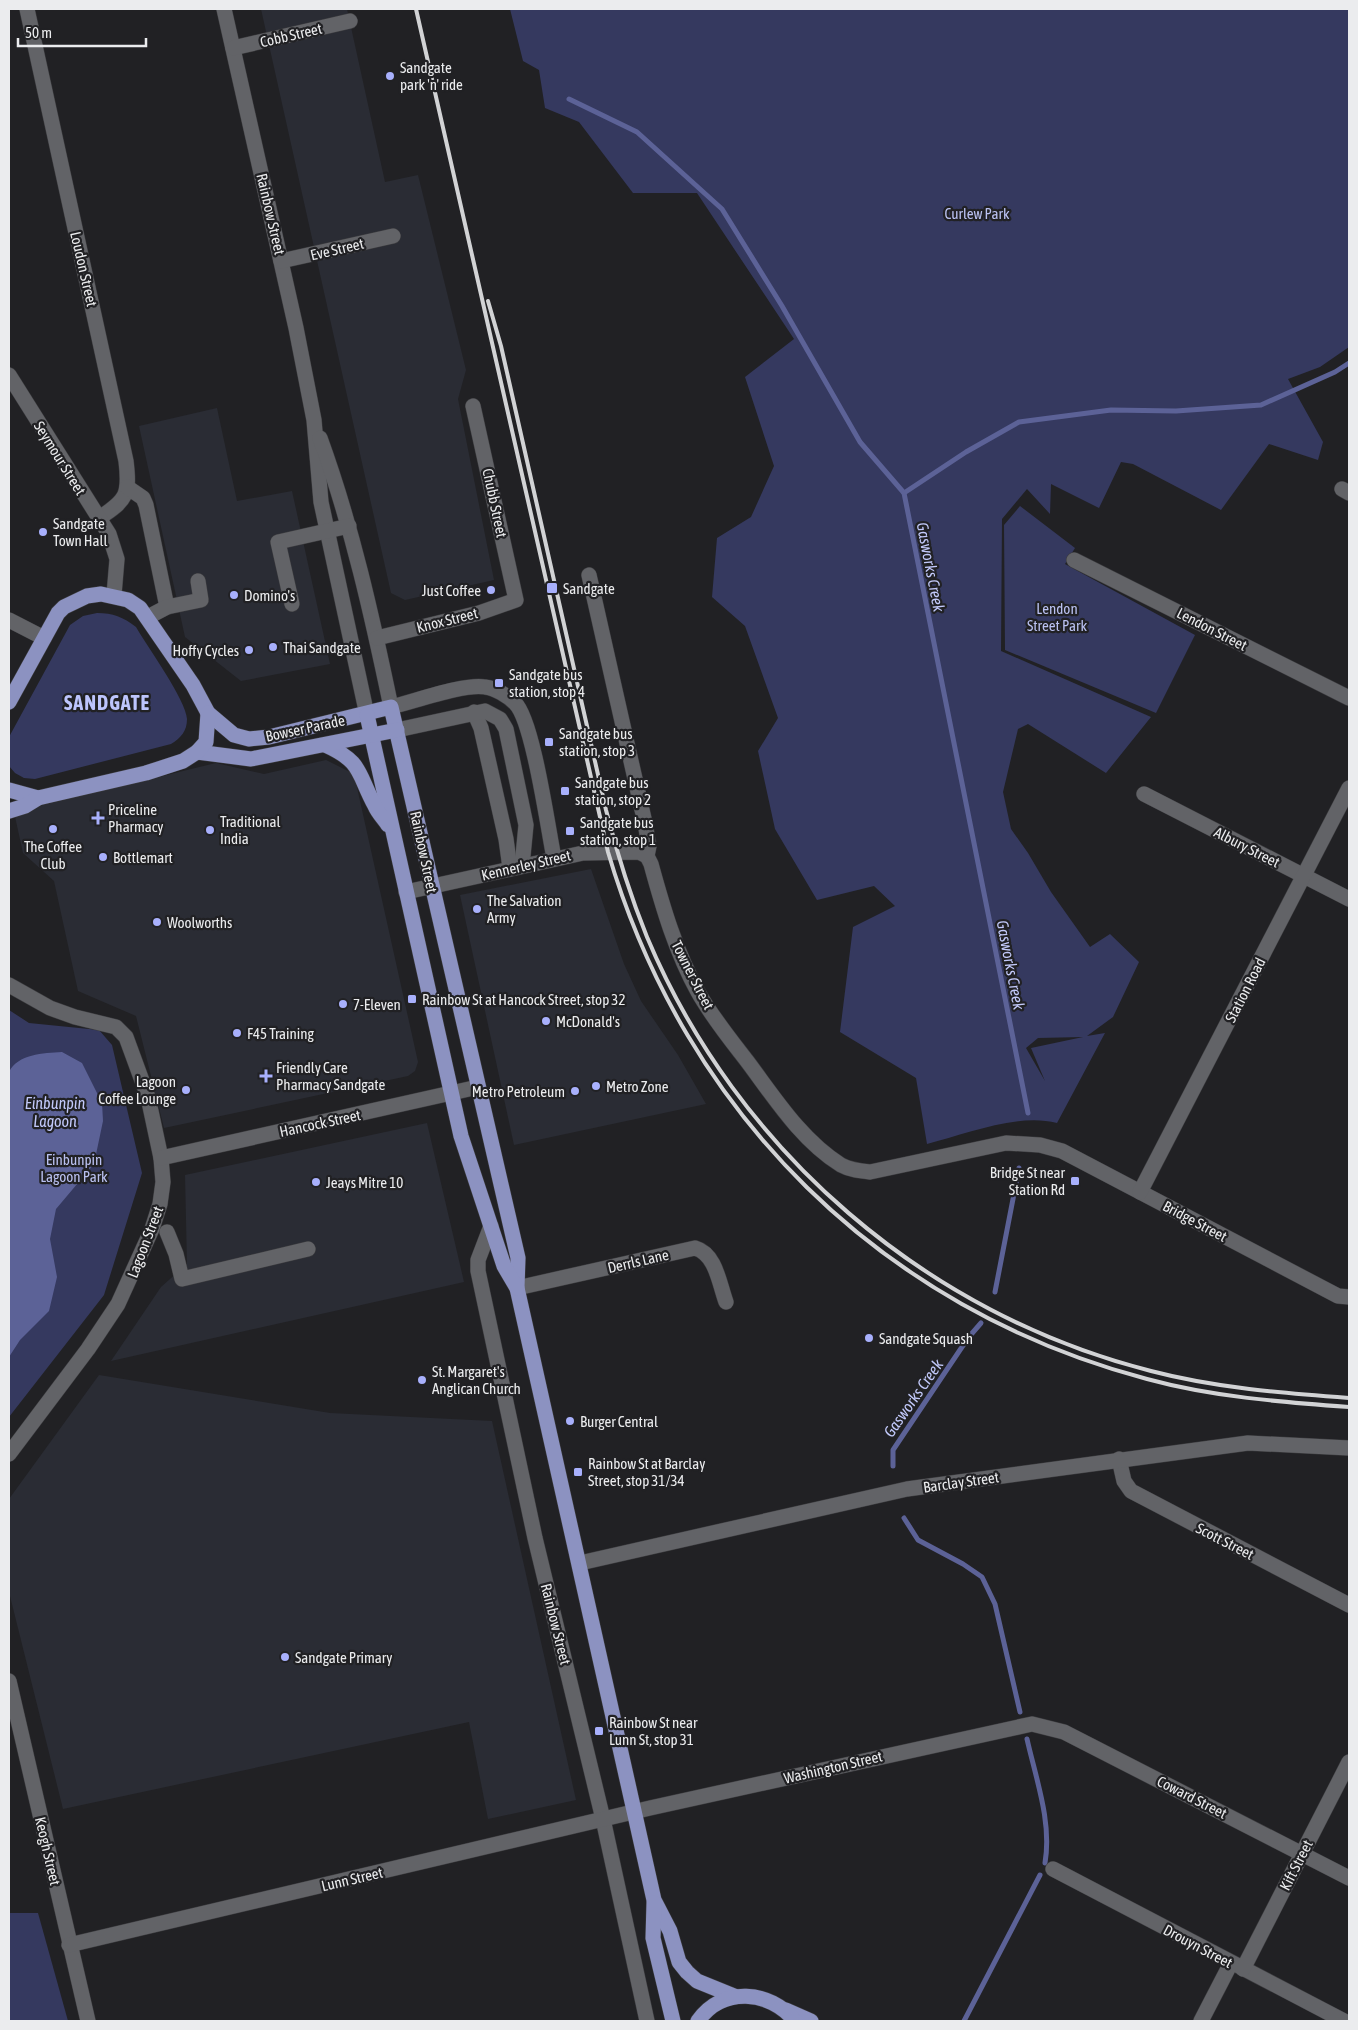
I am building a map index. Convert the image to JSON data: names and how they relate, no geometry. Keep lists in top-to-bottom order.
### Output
{
  "streets": {
    "main road": ["Rainbow Street", "Bowser Parade"],
    "street": [
      "Cobb Street",
      "Eve Street",
      "Loudon Street",
      "Seymour Street",
      "Chubb Street",
      "Knox Street",
      "Lendon Street",
      "Albury Street",
      "Kennerley Street",
      "Towner Street",
      "Station Road",
      "Hancock Street",
      "Bridge Street",
      "Lagoon Street",
      "Derrls Lane",
      "Barclay Street",
      "Scott Street",
      "Washington Street",
      "Coward Street",
      "Keogh Street",
      "Kift Street",
      "Lunn Street",
      "Drouyn Street"
    ]
  },
  "crossings": [
    ["Cobb Street", "Rainbow Street"],
    ["Rainbow Street", "Eve Street"],
    ["Rainbow Street", "Knox Street"],
    ["Rainbow Street", "Bowser Parade"],
    ["Rainbow Street", "Kennerley Street"],
    ["Rainbow Street", "Hancock Street"],
    ["Rainbow Street", "Derrls Lane"],
    ["Rainbow Street", "Barclay Street"],
    ["Rainbow Street", "Washington Street"],
    ["Rainbow Street", "Lunn Street"],
    ["Chubb Street", "Knox Street"],
    ["Albury Street", "Station Road"],
    ["Kennerley Street", "Towner Street"],
    ["Towner Street", "Bridge Street"],
    ["Station Road", "Bridge Street"],
    ["Hancock Street", "Lagoon Street"],
    ["Barclay Street", "Scott Street"],
    ["Washington Street", "Coward Street"],
    ["Washington Street", "Lunn Street"],
    ["Coward Street", "Kift Street"],
    ["Keogh Street", "Lunn Street"],
    ["Kift Street", "Drouyn Street"]
  ],
  "districts": ["SANDGATE"],
  "water": ["Gasworks Creek", "Einbunpin Lagoon"],
  "parks": ["Curlew Park", "Lendon Street Park", "Einbunpin Lagoon Park"],
  "places": {
    "other": [
      "Sandgate park 'n' ride",
      "Sandgate Town Hall",
      "Just Coffee",
      "Domino's",
      "Thai Sandgate",
      "Hoffy Cycles",
      "The Coffee Club",
      "Traditional India",
      "Bottlemart",
      "The Salvation Army",
      "Woolworths",
      "7-Eleven",
      "McDonald's",
      "F45 Training",
      "Metro Zone",
      "Lagoon Coffee Lounge",
      "Metro Petroleum",
      "Jeays Mitre 10",
      "Sandgate Squash",
      "St. Margaret's Anglican Church",
      "Burger Central",
      "Sandgate Primary"
    ],
    "transit": [
      "Sandgate",
      "Sandgate bus station, stop 4",
      "Sandgate bus station, stop 3",
      "Sandgate bus station, stop 2",
      "Sandgate bus station, stop 1",
      "Rainbow St at Hancock Street, stop 32",
      "Bridge St near Station Rd",
      "Rainbow St at Barclay Street, stop 31/34",
      "Rainbow St near Lunn St, stop 31"
    ],
    "health": ["Priceline Pharmacy", "Friendly Care Pharmacy Sandgate"]
  },
  "scale_bar": "50 m"
}
